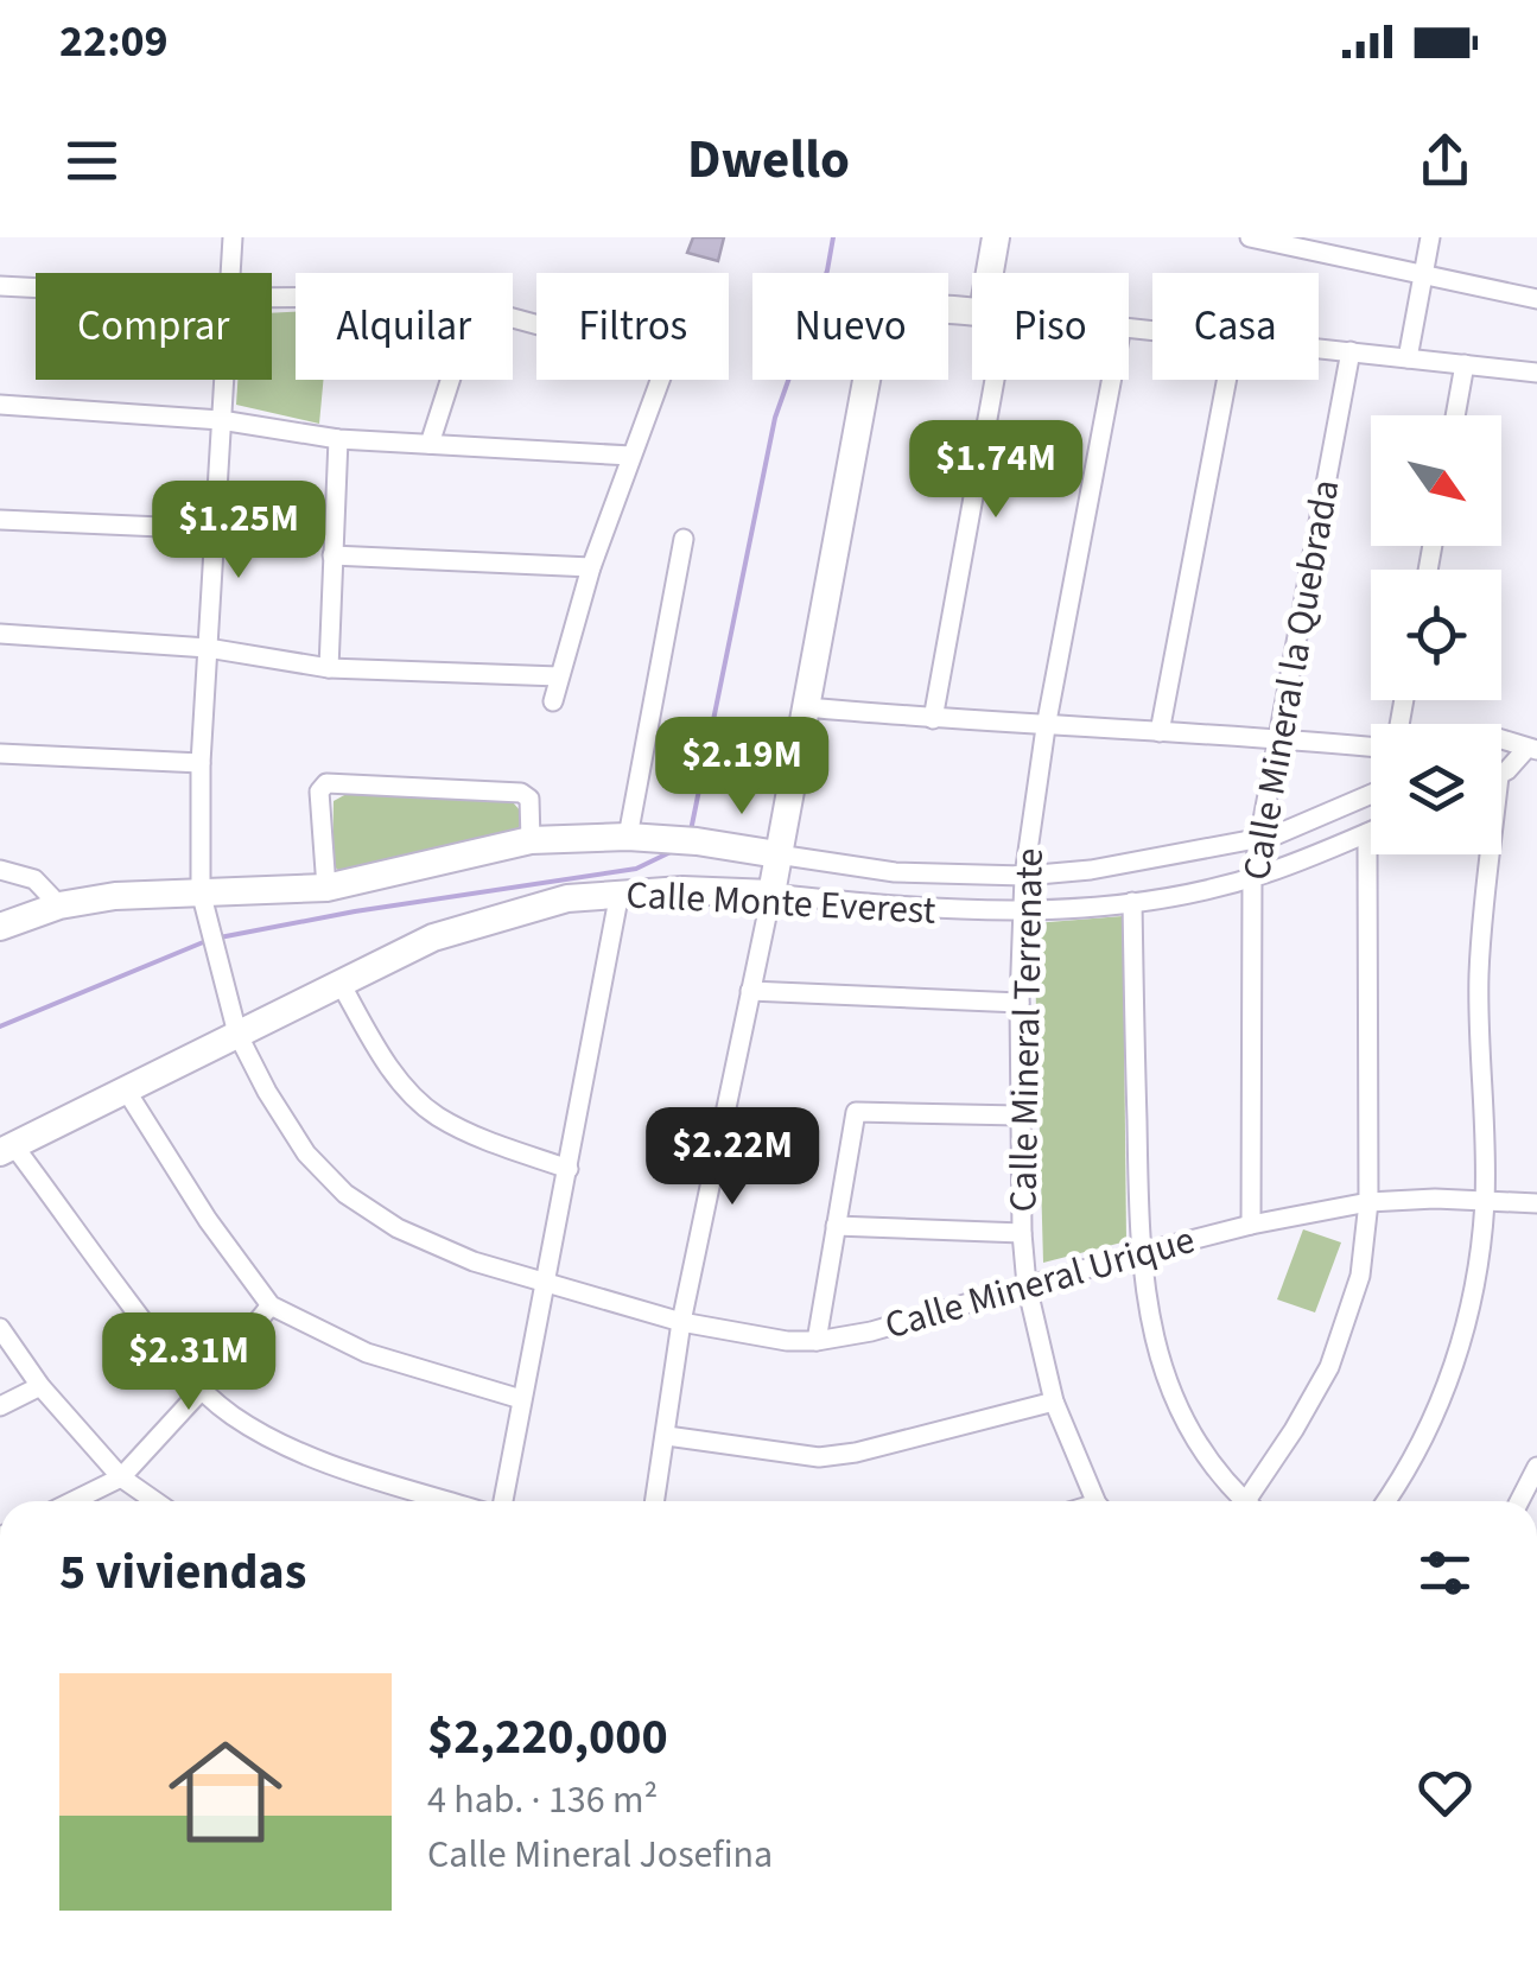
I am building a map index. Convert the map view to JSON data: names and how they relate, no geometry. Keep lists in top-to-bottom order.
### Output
{
  "streets": {
    "street": [
      "Calle Mineral la Quebrada",
      "Calle Monte Everest",
      "Calle Mineral Terrenate",
      "Calle Mineral Urique"
    ]
  },
  "crossings": [
    ["Calle Mineral la Quebrada", "Calle Monte Everest"],
    ["Calle Mineral la Quebrada", "Calle Mineral Urique"],
    ["Calle Monte Everest", "Calle Mineral Terrenate"],
    ["Calle Monte Everest", "Calle Mineral Urique"],
    ["Calle Mineral Terrenate", "Calle Mineral Urique"]
  ],
  "north": "bottom right",
  "page": {
    "status": "22:09",
    "header": "Dwello",
    "chip": [
      "Comprar",
      "Alquilar",
      "Filtros",
      "Nuevo",
      "Piso",
      "Casa"
    ],
    "price": [
      "$1.74M",
      "$1.25M",
      "$2.19M",
      "$2.22M",
      "$2.31M"
    ],
    "heading": "5 viviendas",
    "list": [
      {
        "name": "$2,220,000",
        "note": "4 hab. · 136 m² · Calle Mineral Josefina"
      }
    ]
  }
}
